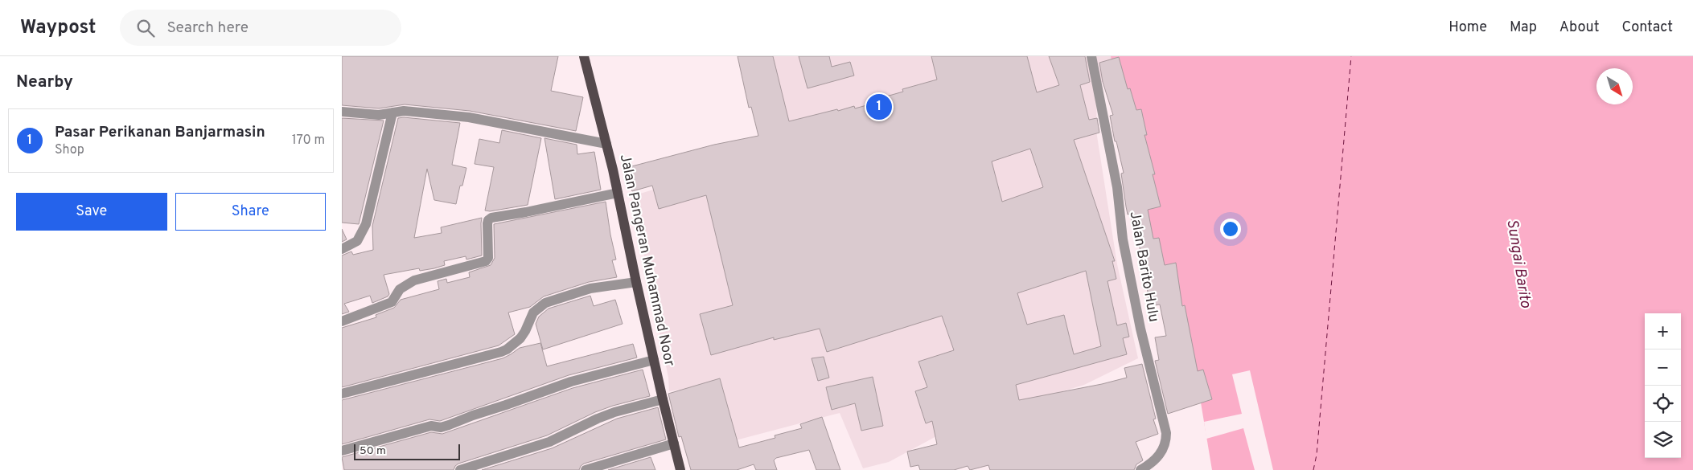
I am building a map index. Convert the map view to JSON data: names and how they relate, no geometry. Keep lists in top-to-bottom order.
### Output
{
  "streets": {
    "main road": ["Jalan Pangeran Muhammad Noor"],
    "street": ["Jalan Barito Hulu"]
  },
  "water": ["Sungai Barito"],
  "scale_bar": "50 m",
  "north": "bottom right",
  "page": {
    "header": "Waypost",
    "search": "Search here",
    "nav": [
      "Home",
      "Map",
      "About",
      "Contact"
    ],
    "heading": "Nearby",
    "pins": "1",
    "list": [
      {
        "mark": "1",
        "name": "Pasar Perikanan Banjarmasin",
        "note": "Shop",
        "value": "170 m"
      }
    ],
    "buttons": ["Save", "Share"],
    "map_buttons": ["+", "−"],
    "scale": "50 m"
  }
}
